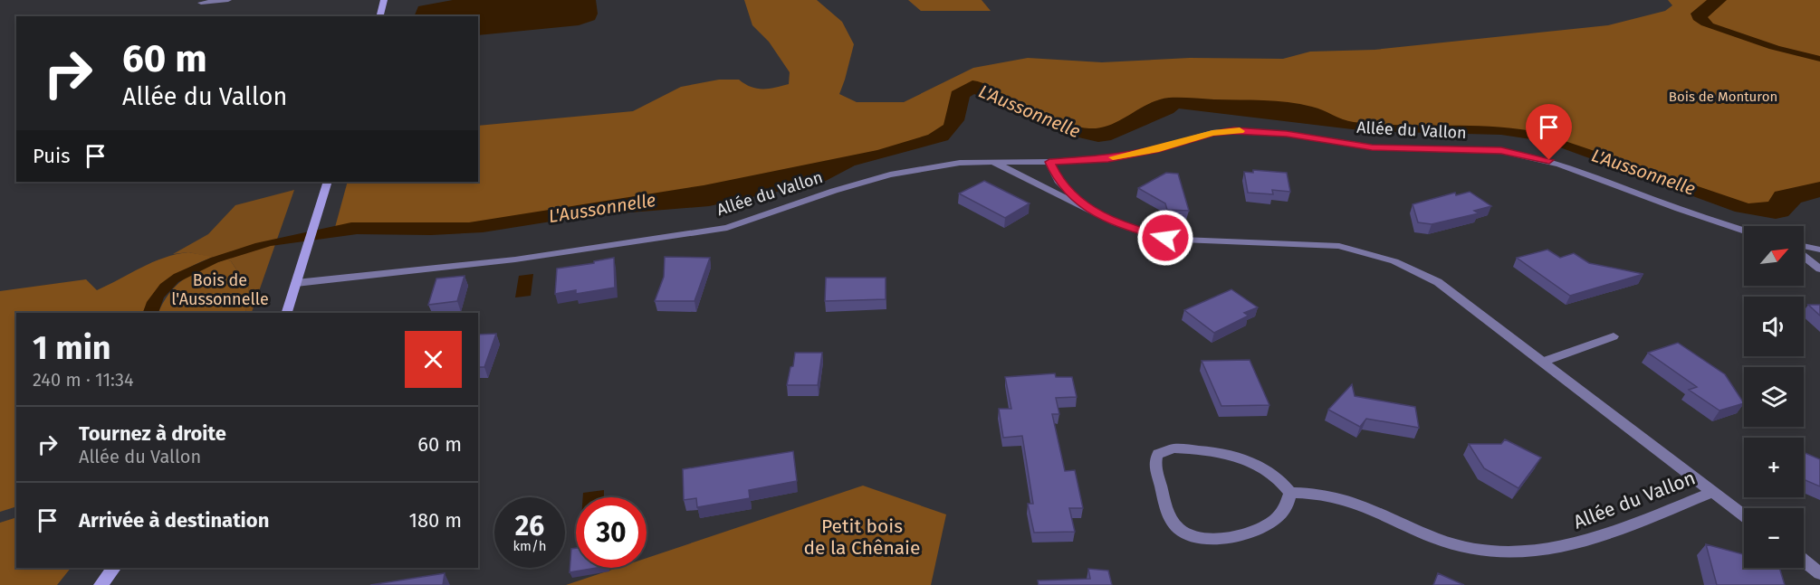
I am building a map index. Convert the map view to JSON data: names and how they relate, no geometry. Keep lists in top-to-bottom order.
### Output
{
  "streets": {
    "street": ["Allée du Vallon"]
  },
  "water": ["L'Aussonnelle"],
  "parks": ["Bois de Monturon", "Bois de l'Aussonnelle", "Petit bois de la Chênaie"],
  "north": "top right",
  "page": {
    "turn": ["60 m", "Allée du Vallon"],
    "then": "Puis",
    "map_buttons": ["+", "−"],
    "heading": ["1 min", "240 m · 11:34"],
    "list": [
      {
        "name": "Tournez à droite",
        "note": "Allée du Vallon",
        "value": "60 m"
      },
      {
        "name": "Arrivée à destination",
        "value": "180 m"
      }
    ],
    "speed": "26 km/h",
    "limit": "30"
  }
}
